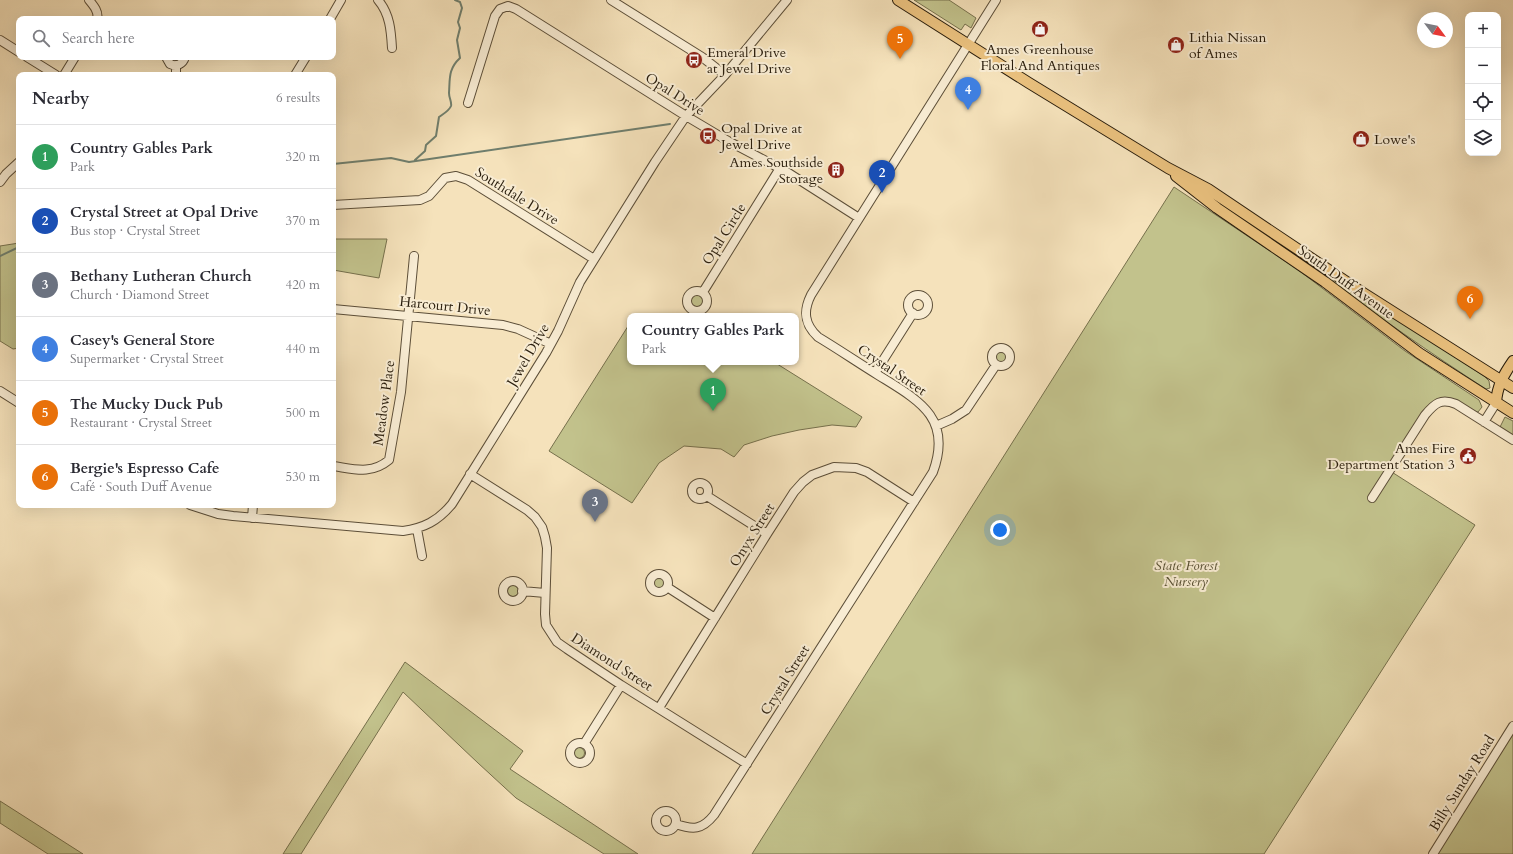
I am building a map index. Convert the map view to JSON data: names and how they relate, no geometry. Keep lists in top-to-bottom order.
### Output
{
  "streets": {
    "main road": ["South Duff Avenue"],
    "street": [
      "Opal Drive",
      "Southdale Drive",
      "Opal Circle",
      "Harcourt Drive",
      "Jewel Drive",
      "Crystal Street",
      "Meadow Place",
      "Onyx Street",
      "Diamond Street",
      "Billy Sunday Road"
    ]
  },
  "crossings": [
    ["Opal Drive", "Opal Circle"],
    ["Opal Drive", "Jewel Drive"],
    ["Opal Drive", "Crystal Street"],
    ["Southdale Drive", "Jewel Drive"],
    ["South Duff Avenue", "Crystal Street"],
    ["Harcourt Drive", "Jewel Drive"],
    ["Harcourt Drive", "Meadow Place"],
    ["Jewel Drive", "Diamond Street"],
    ["Crystal Street", "Onyx Street"],
    ["Crystal Street", "Diamond Street"],
    ["Onyx Street", "Diamond Street"]
  ],
  "parks": ["State Forest Nursery"],
  "places": {
    "shop": ["Ames Greenhouse Floral And Antiques", "Lithia Nissan of Ames", "Lowe's"],
    "bus stop": ["Emeral Drive at Jewel Drive", "Opal Drive at Jewel Drive"],
    "building": ["Ames Southside Storage"],
    "public building": ["Ames Fire Department Station 3"]
  },
  "north": "bottom right",
  "page": {
    "map_buttons": ["+", "−"],
    "search": "Search here",
    "pins": [
      "5",
      "4",
      "2",
      "6",
      "1",
      "3"
    ],
    "heading": ["Nearby", "6 results"],
    "list": [
      {
        "mark": "1",
        "name": "Country Gables Park",
        "note": "Park",
        "value": "320 m"
      },
      {
        "mark": "2",
        "name": "Crystal Street at Opal Drive",
        "note": "Bus stop · Crystal Street",
        "value": "370 m"
      },
      {
        "mark": "3",
        "name": "Bethany Lutheran Church",
        "note": "Church · Diamond Street",
        "value": "420 m"
      },
      {
        "mark": "4",
        "name": "Casey's General Store",
        "note": "Supermarket · Crystal Street",
        "value": "440 m"
      },
      {
        "mark": "5",
        "name": "The Mucky Duck Pub",
        "note": "Restaurant · Crystal Street",
        "value": "500 m"
      },
      {
        "mark": "6",
        "name": "Bergie's Espresso Cafe",
        "note": "Café · South Duff Avenue",
        "value": "530 m"
      }
    ],
    "popup": ["Country Gables Park", "Park"]
  }
}
